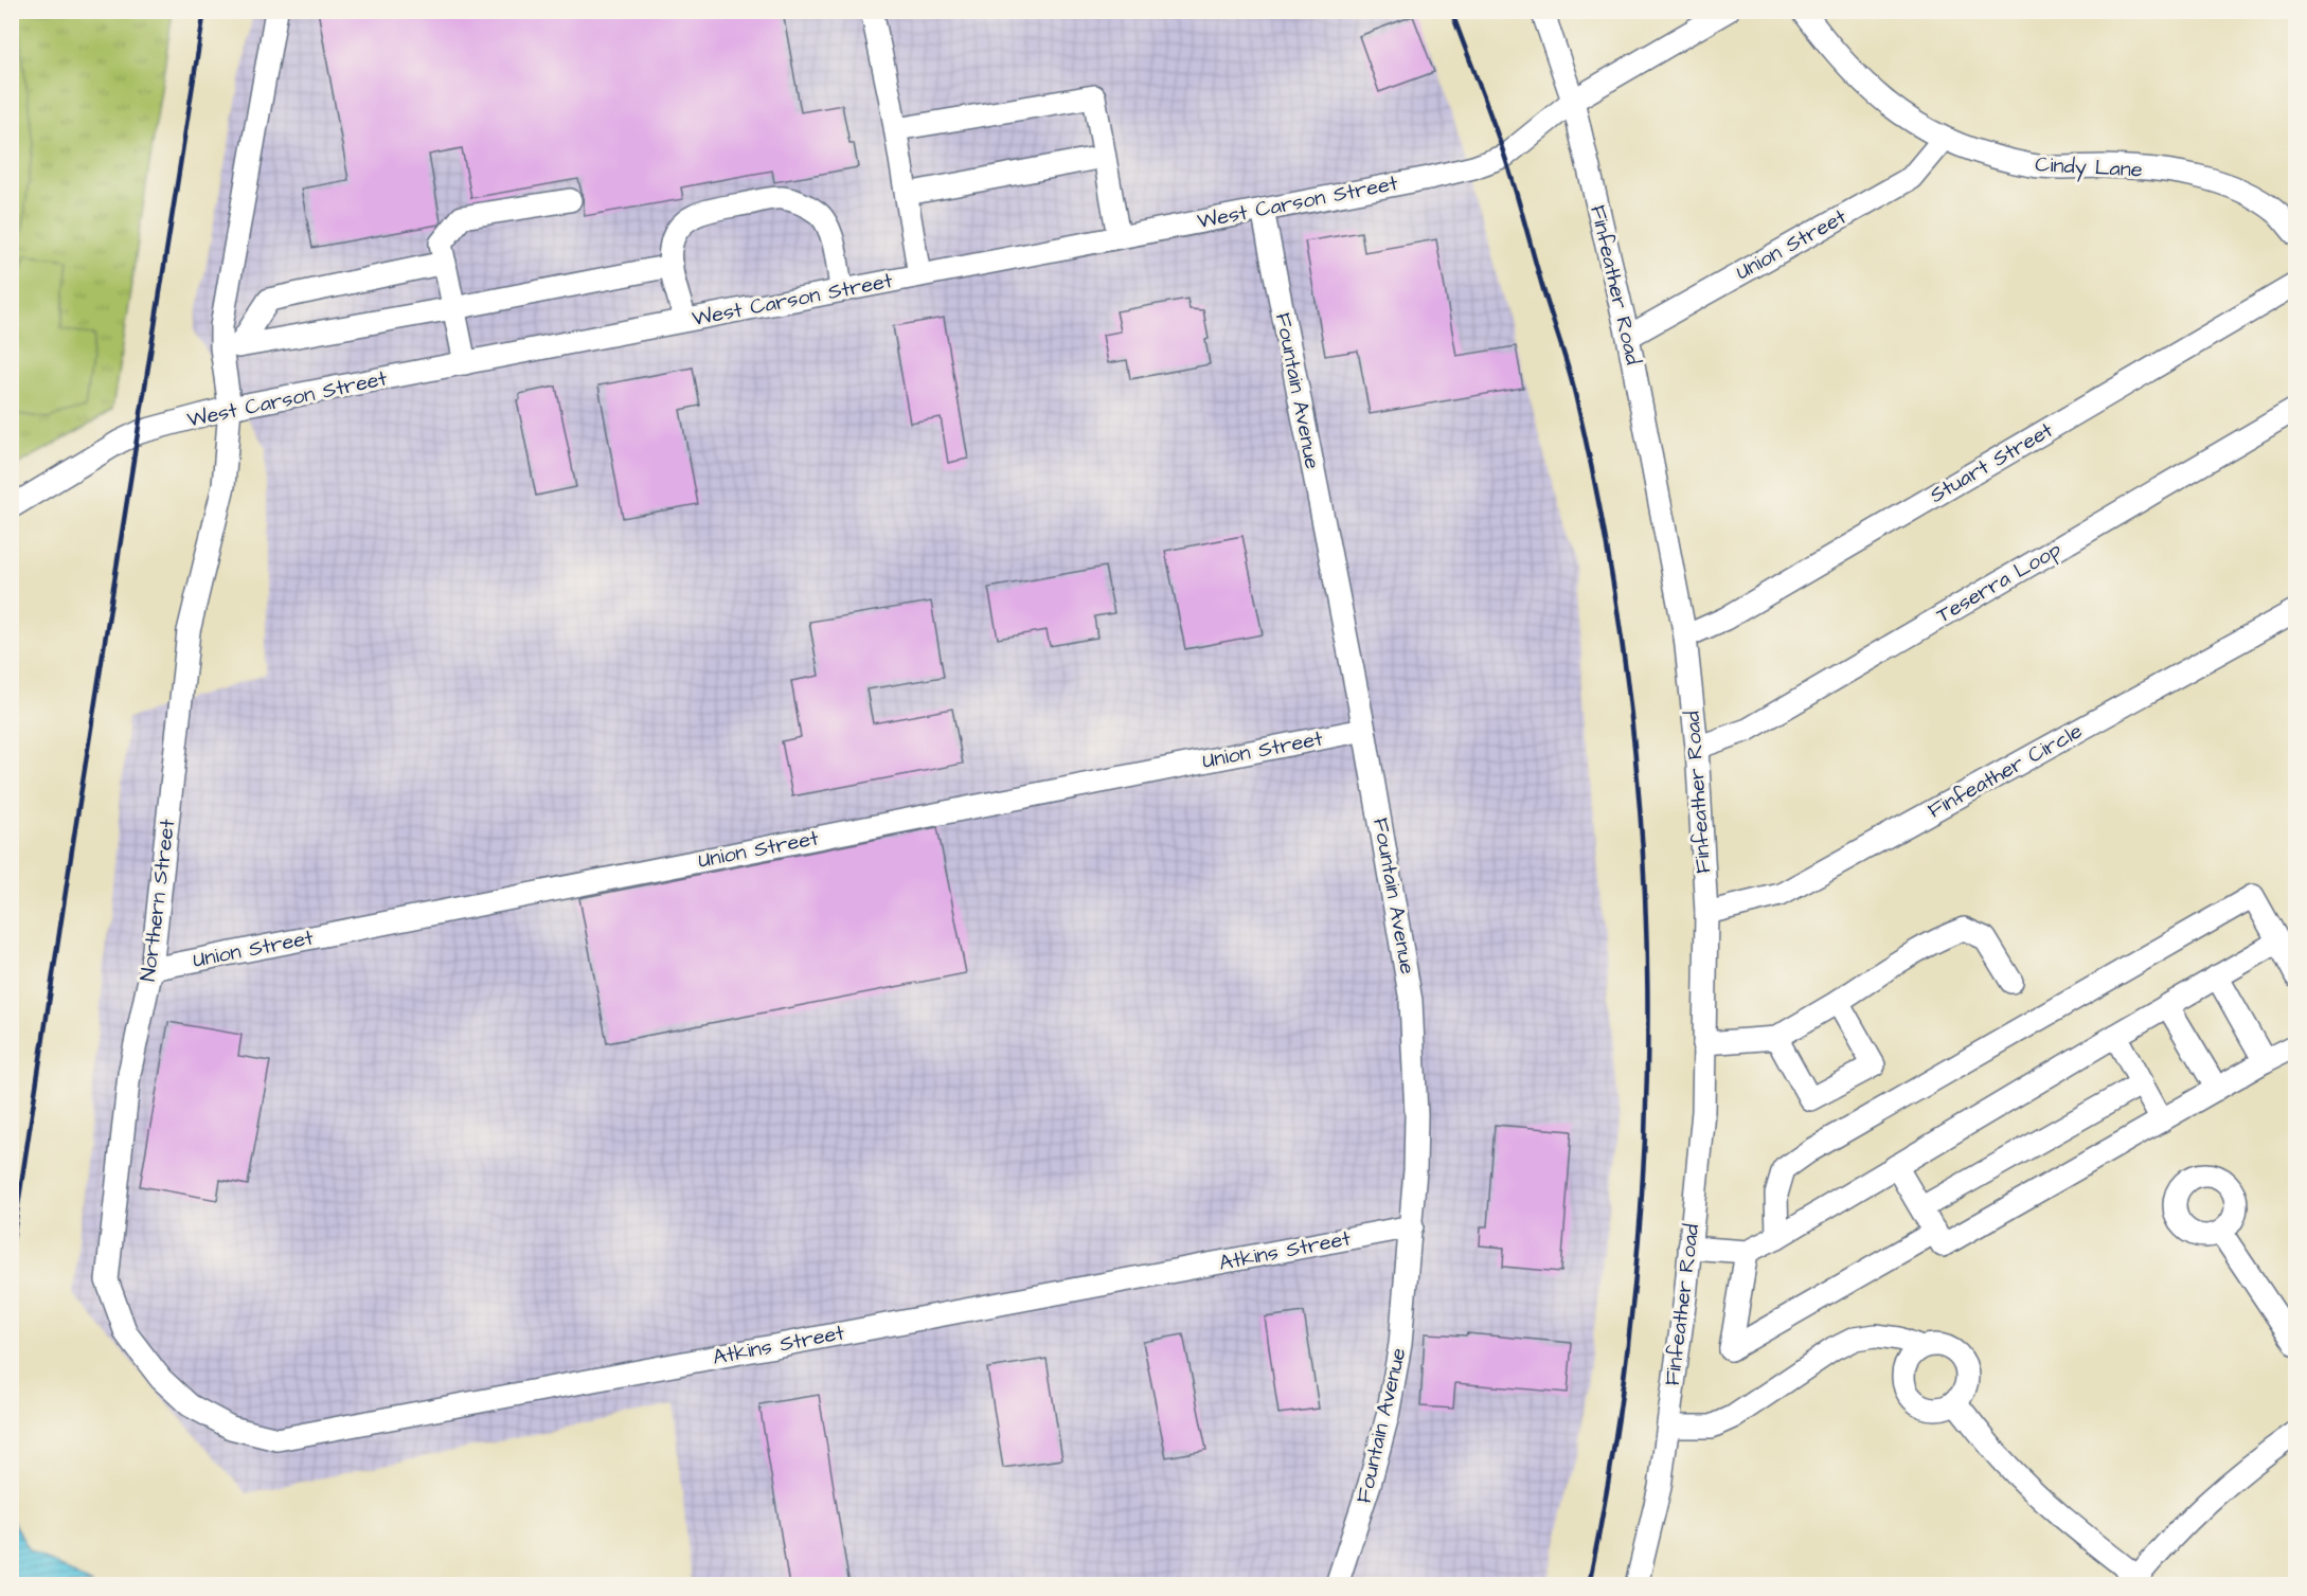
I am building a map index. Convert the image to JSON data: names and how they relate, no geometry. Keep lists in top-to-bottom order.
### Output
{
  "streets": {
    "street": [
      "Cindy Lane",
      "West Carson Street",
      "Union Street",
      "Finfeather Road",
      "Fountain Avenue",
      "Stuart Street",
      "Teserra Loop",
      "Finfeather Circle",
      "Northern Street",
      "Atkins Street"
    ]
  },
  "crossings": [
    ["Cindy Lane", "Union Street"],
    ["West Carson Street", "Finfeather Road"],
    ["West Carson Street", "Fountain Avenue"],
    ["West Carson Street", "Northern Street"],
    ["Union Street", "Finfeather Road"],
    ["Union Street", "Fountain Avenue"],
    ["Union Street", "Northern Street"],
    ["Finfeather Road", "Stuart Street"],
    ["Finfeather Road", "Teserra Loop"],
    ["Finfeather Road", "Finfeather Circle"],
    ["Fountain Avenue", "Atkins Street"],
    ["Northern Street", "Atkins Street"]
  ]
}
